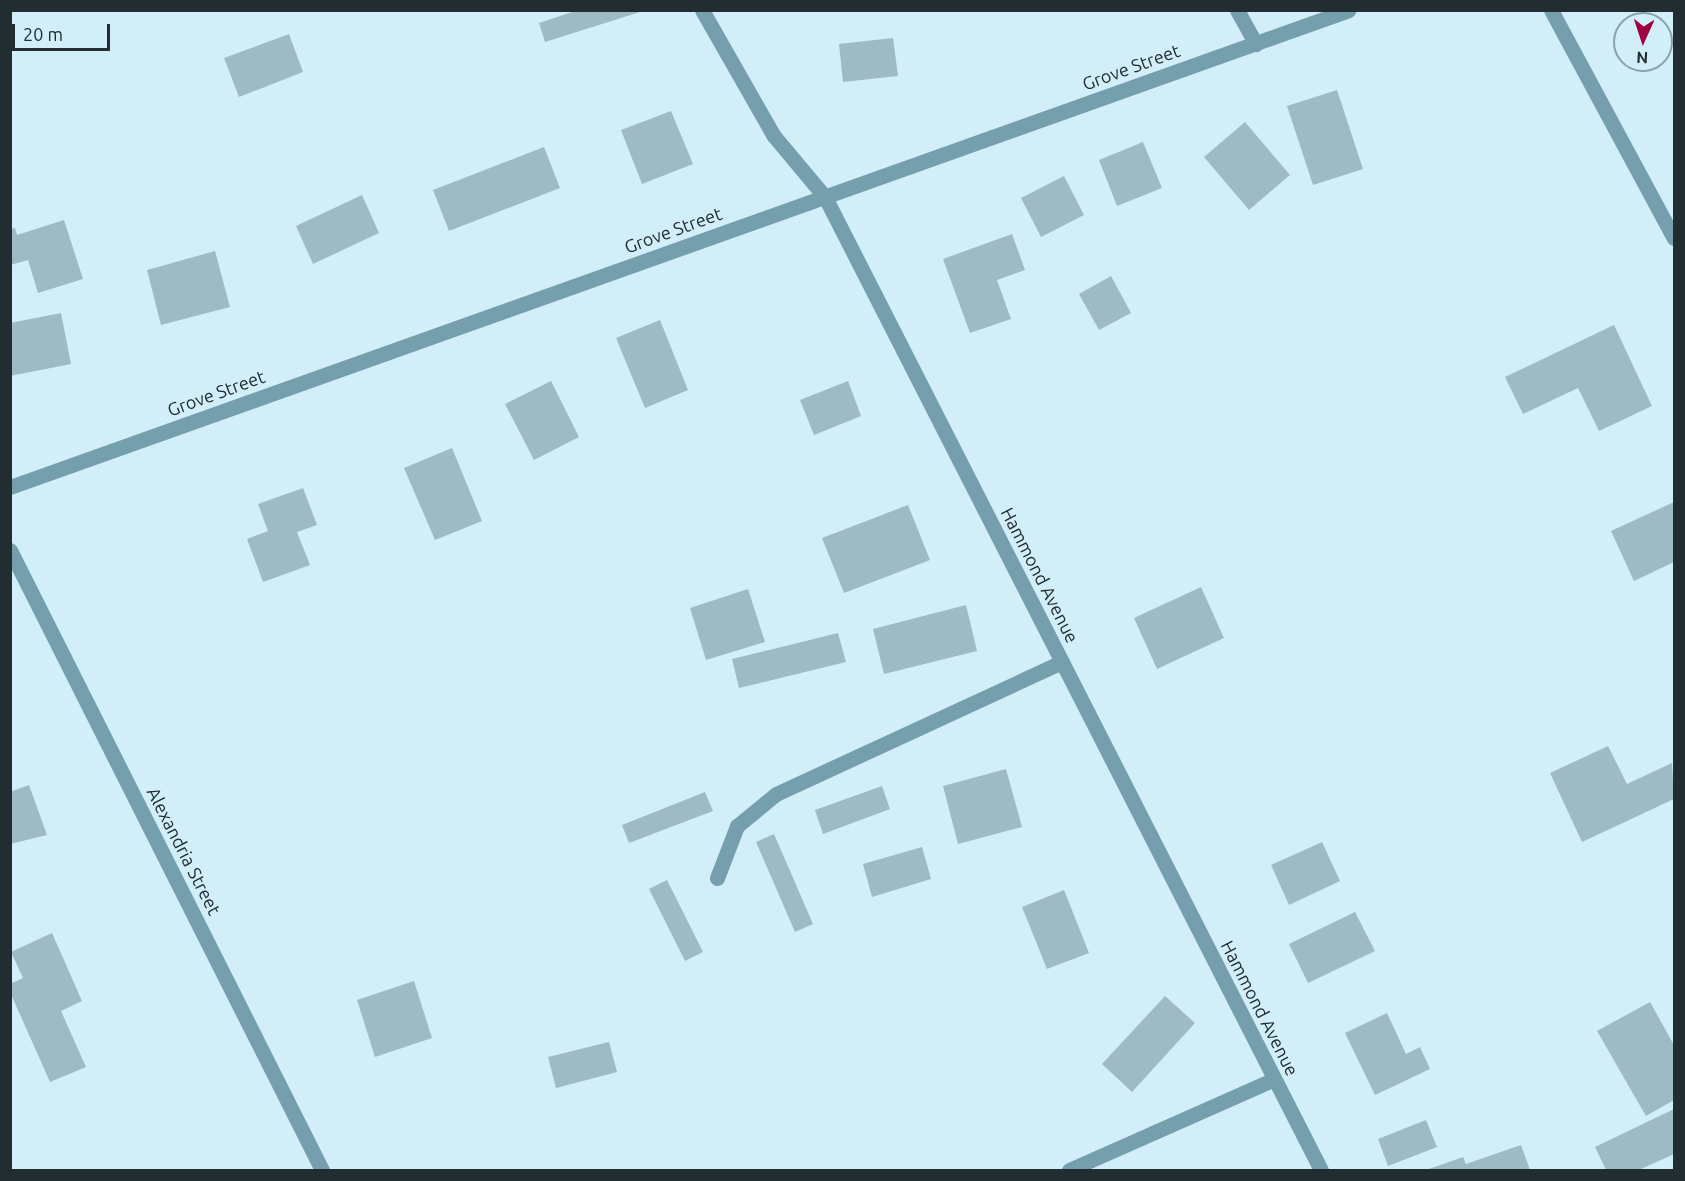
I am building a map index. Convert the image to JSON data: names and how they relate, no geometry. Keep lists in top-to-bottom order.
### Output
{
  "streets": {
    "street": ["Grove Street", "Hammond Avenue", "Alexandria Street"]
  },
  "crossings": [
    ["Grove Street", "Hammond Avenue"]
  ],
  "scale_bar": "20 m",
  "north": "bottom"
}
